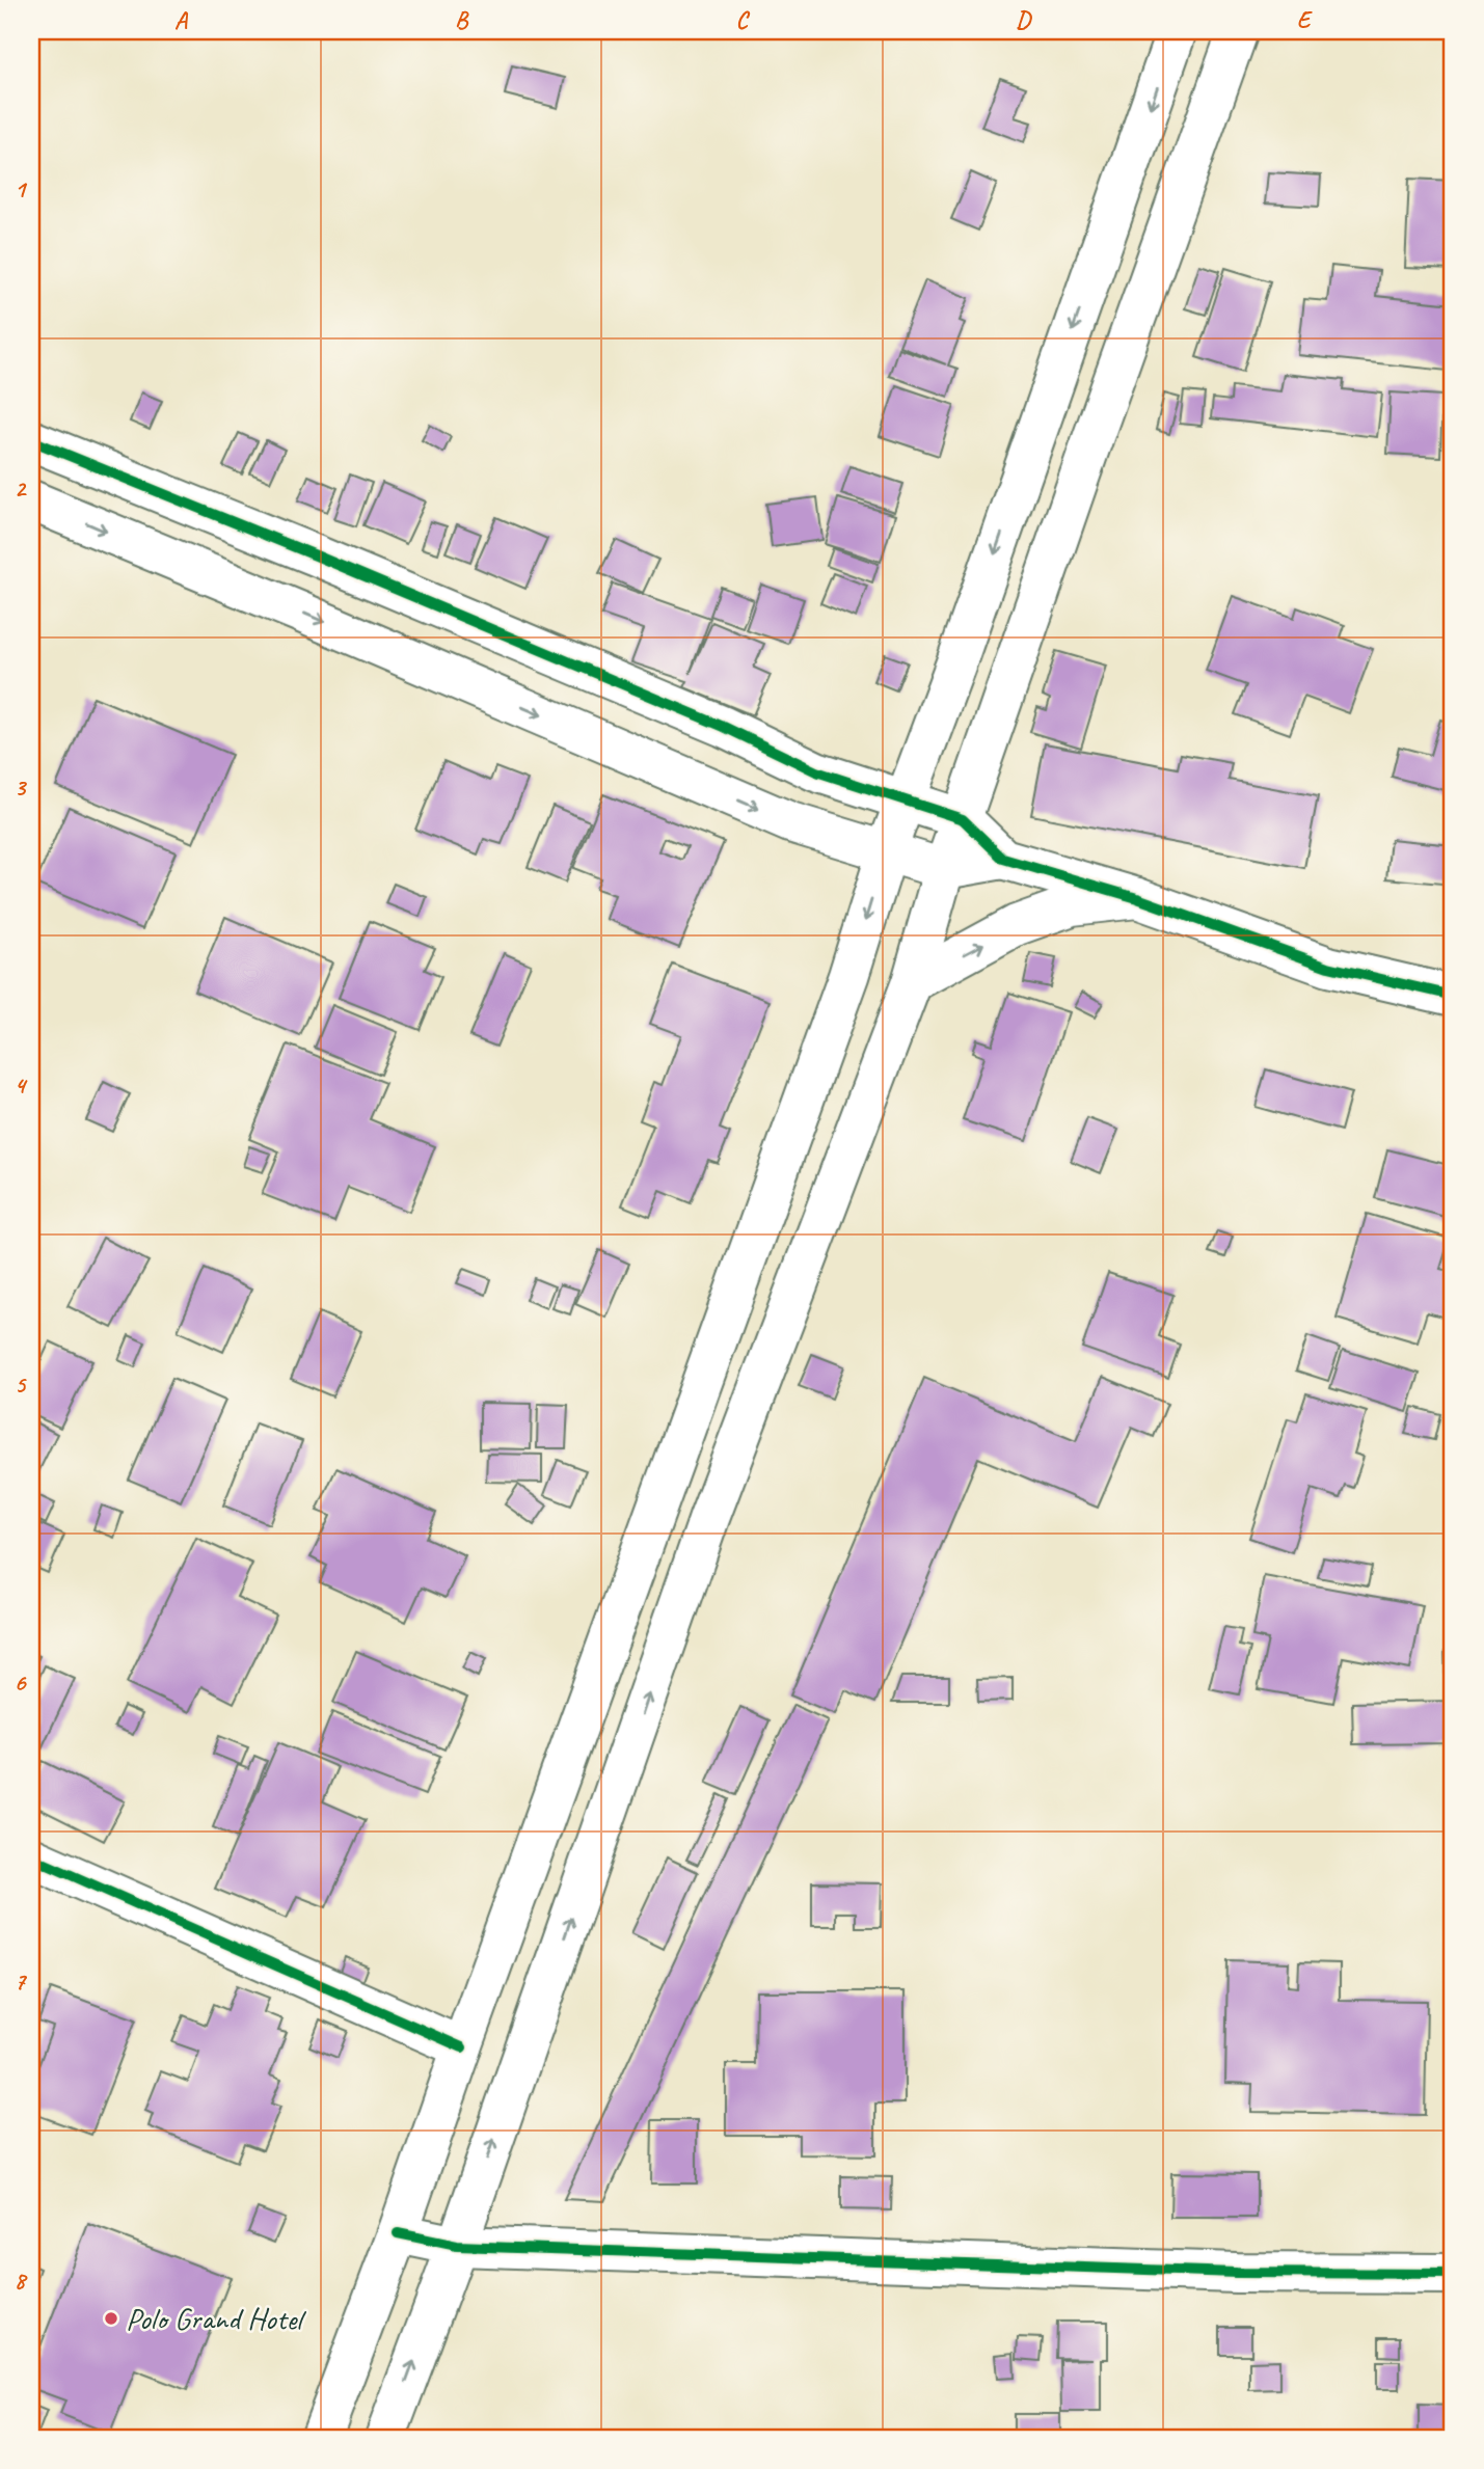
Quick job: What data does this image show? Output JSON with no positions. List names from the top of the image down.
{
  "places": ["Polo Grand Hotel"],
  "grid": {
    "columns": [
      "A",
      "B",
      "C",
      "D",
      "E"
    ],
    "rows": [
      "1",
      "2",
      "3",
      "4",
      "5",
      "6",
      "7",
      "8"
    ]
  }
}
